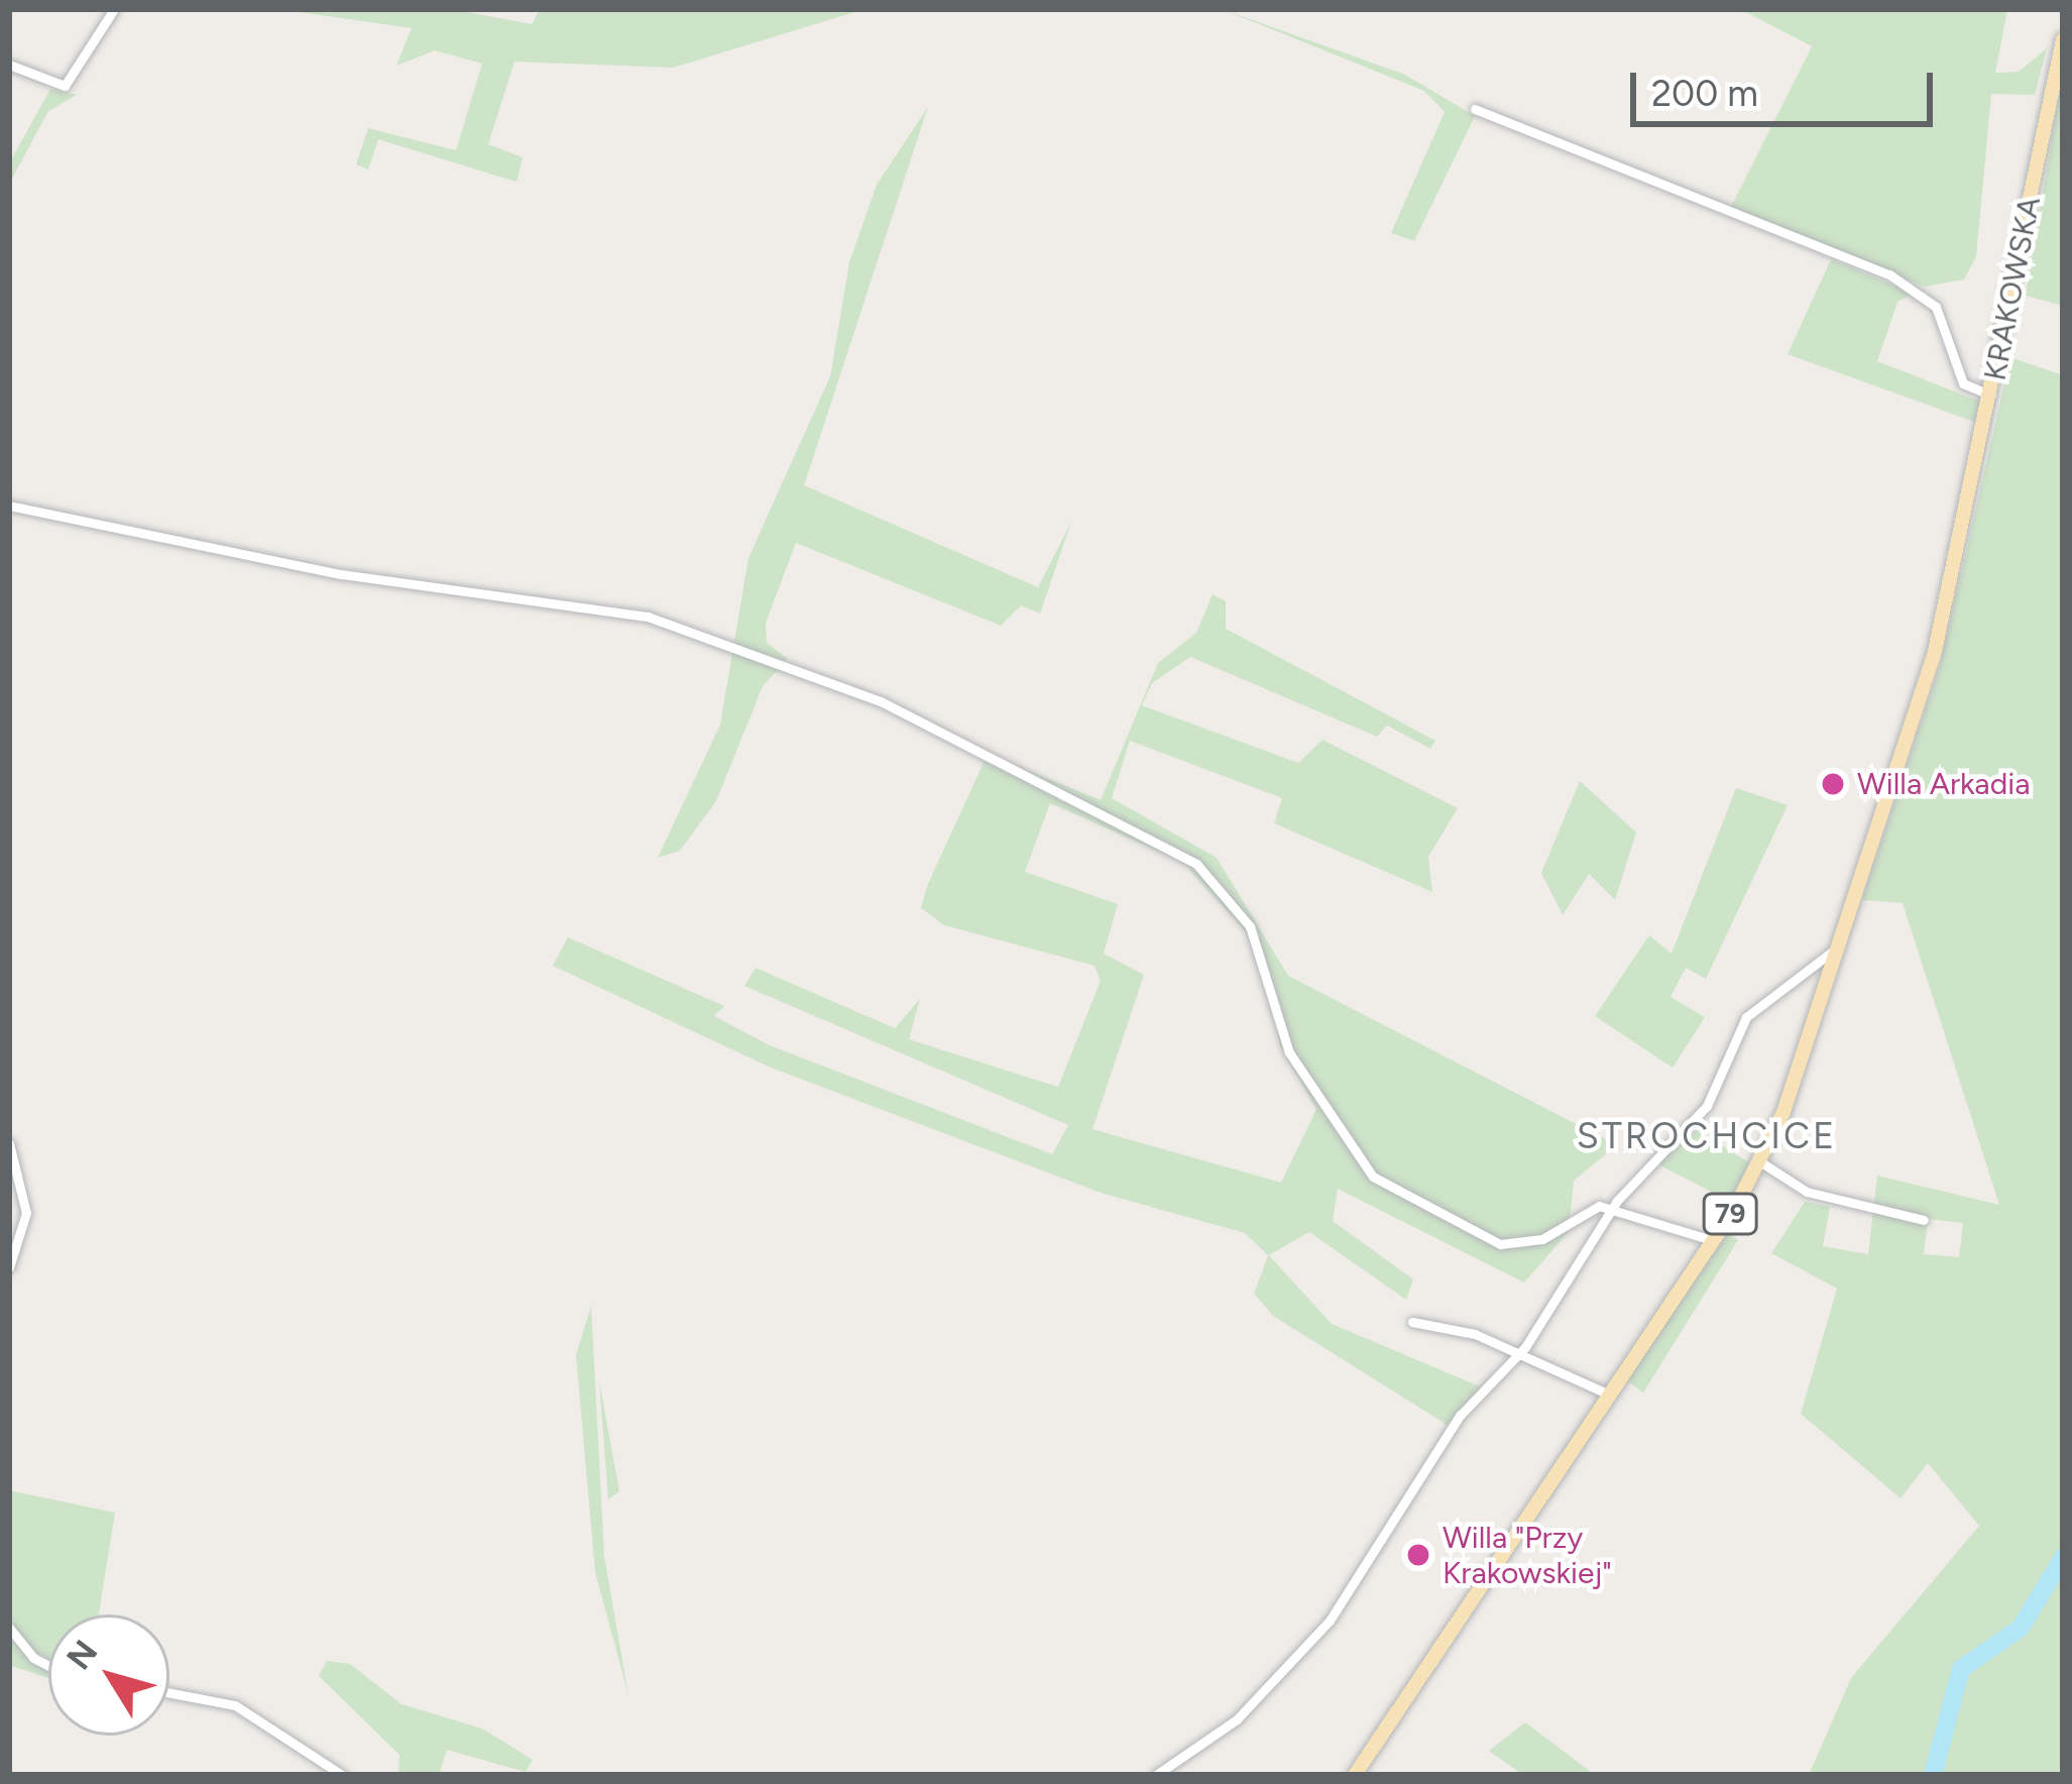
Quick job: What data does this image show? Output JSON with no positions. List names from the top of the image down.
{
  "streets": {
    "main road": ["KRAKOWSKA", "79"]
  },
  "crossings": [
    ["KRAKOWSKA", "79"]
  ],
  "districts": ["STROCHCICE"],
  "places": ["Willa Arkadia", "Willa \"Przy Krakowskiej\""],
  "scale_bar": "200 m",
  "north": "top left"
}
